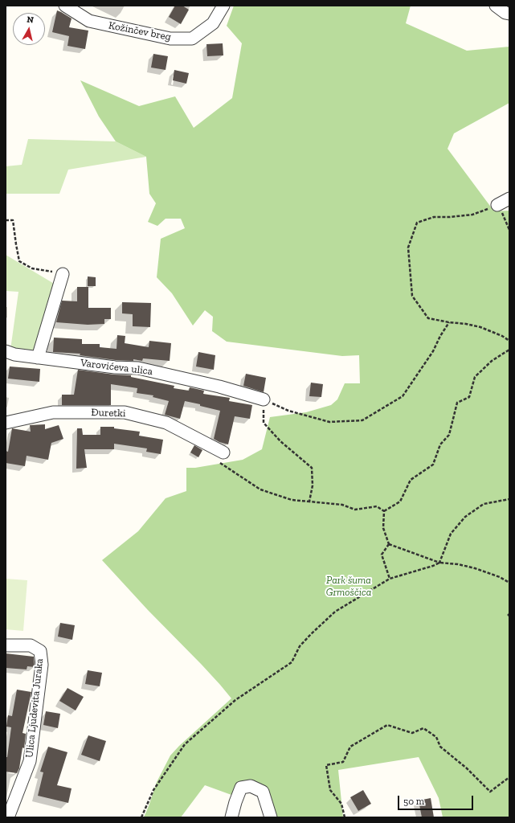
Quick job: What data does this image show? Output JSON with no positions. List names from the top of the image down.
{
  "streets": {
    "street": [
      "Kožinčev breg",
      "Varovićeva ulica",
      "Đuretki",
      "Ulica Ljudevita Juraka"
    ]
  },
  "parks": ["Park šuma Grmoščica"],
  "scale_bar": "50 m",
  "north": "top"
}
